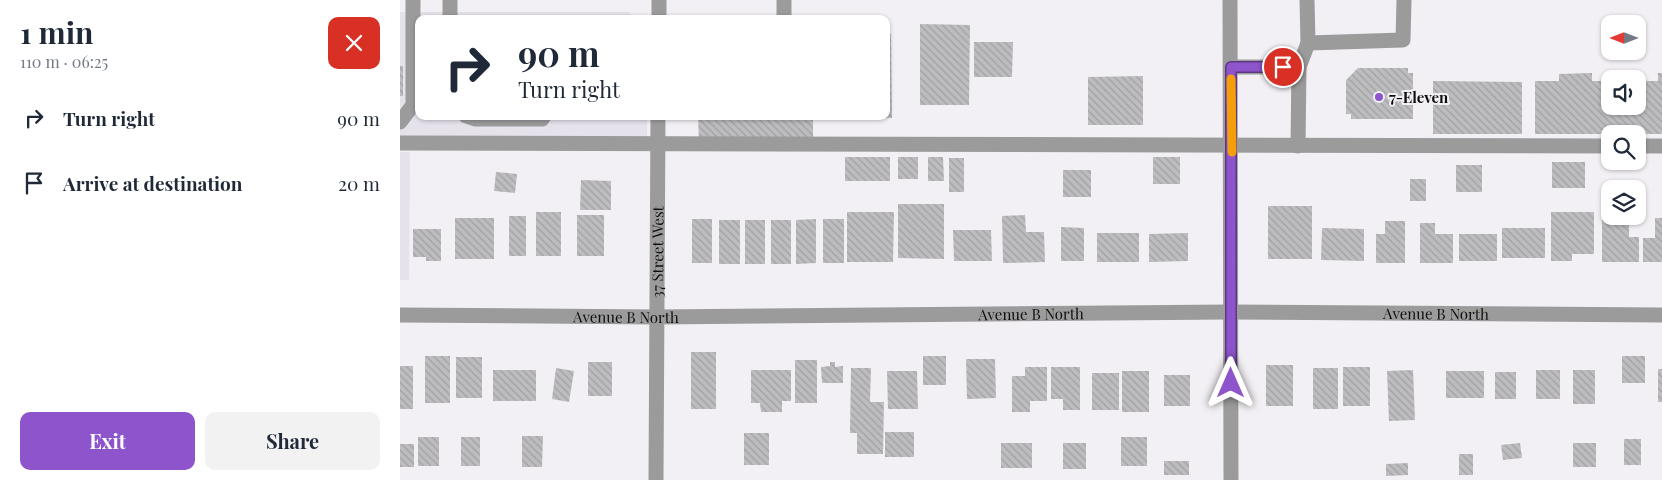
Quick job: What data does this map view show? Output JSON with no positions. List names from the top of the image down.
{
  "streets": {
    "street": ["37 Street West", "Avenue B North"]
  },
  "crossings": [
    ["37 Street West", "Avenue B North"]
  ],
  "places": ["7-Eleven"],
  "north": "left",
  "page": {
    "heading": ["1 min", "110 m · 06:25"],
    "turn": ["90 m", "Turn right"],
    "list": [
      {
        "name": "Turn right",
        "value": "90 m"
      },
      {
        "name": "Arrive at destination",
        "value": "20 m"
      }
    ],
    "buttons": ["Exit", "Share"]
  }
}
